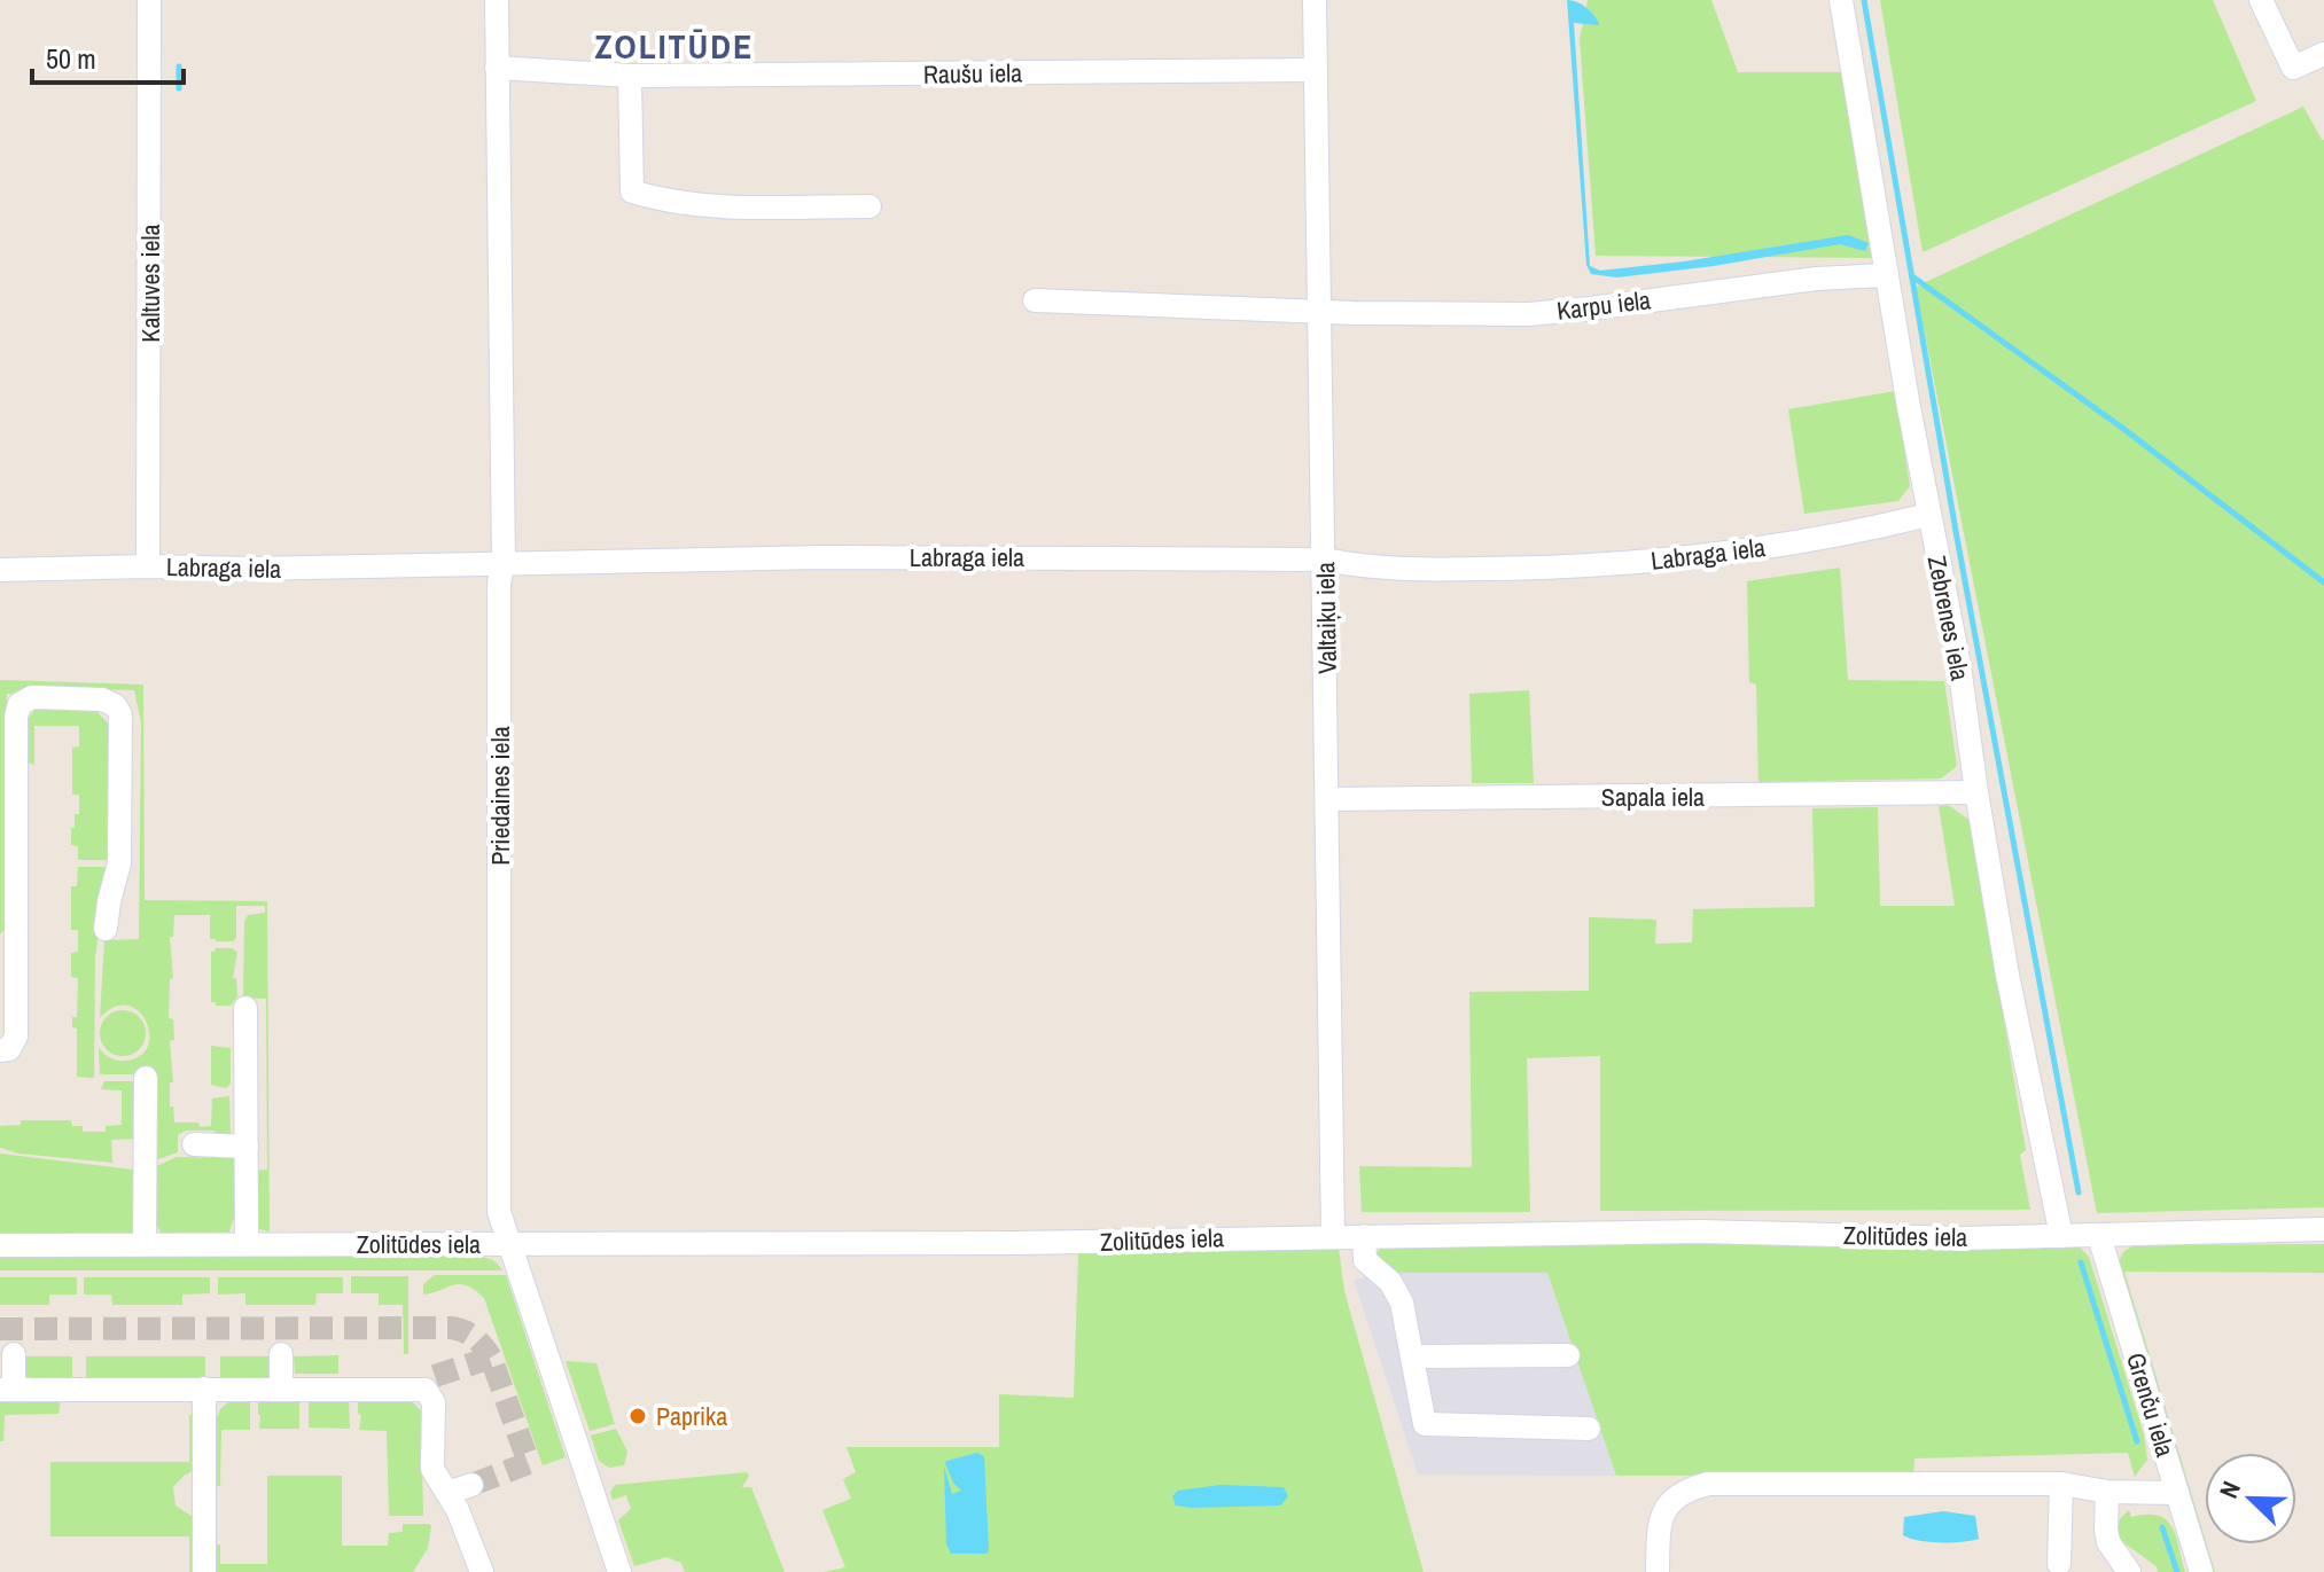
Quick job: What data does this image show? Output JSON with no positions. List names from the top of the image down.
{
  "streets": {
    "street": [
      "Raušu iela",
      "Kaltuves iela",
      "Karpu iela",
      "Labraga iela",
      "Valtaiķu iela",
      "Zebrenes iela",
      "Priedaines iela",
      "Sapala iela",
      "Zolitūdes iela",
      "Grenču iela"
    ]
  },
  "crossings": [
    ["Raušu iela", "Valtaiķu iela"],
    ["Raušu iela", "Priedaines iela"],
    ["Kaltuves iela", "Labraga iela"],
    ["Karpu iela", "Valtaiķu iela"],
    ["Karpu iela", "Zebrenes iela"],
    ["Labraga iela", "Valtaiķu iela"],
    ["Labraga iela", "Zebrenes iela"],
    ["Labraga iela", "Priedaines iela"],
    ["Valtaiķu iela", "Sapala iela"],
    ["Valtaiķu iela", "Zolitūdes iela"],
    ["Zebrenes iela", "Sapala iela"],
    ["Zebrenes iela", "Zolitūdes iela"],
    ["Priedaines iela", "Zolitūdes iela"],
    ["Zolitūdes iela", "Grenču iela"]
  ],
  "districts": ["ZOLITŪDE"],
  "places": ["Paprika"],
  "scale_bar": "50 m",
  "north": "top left"
}
